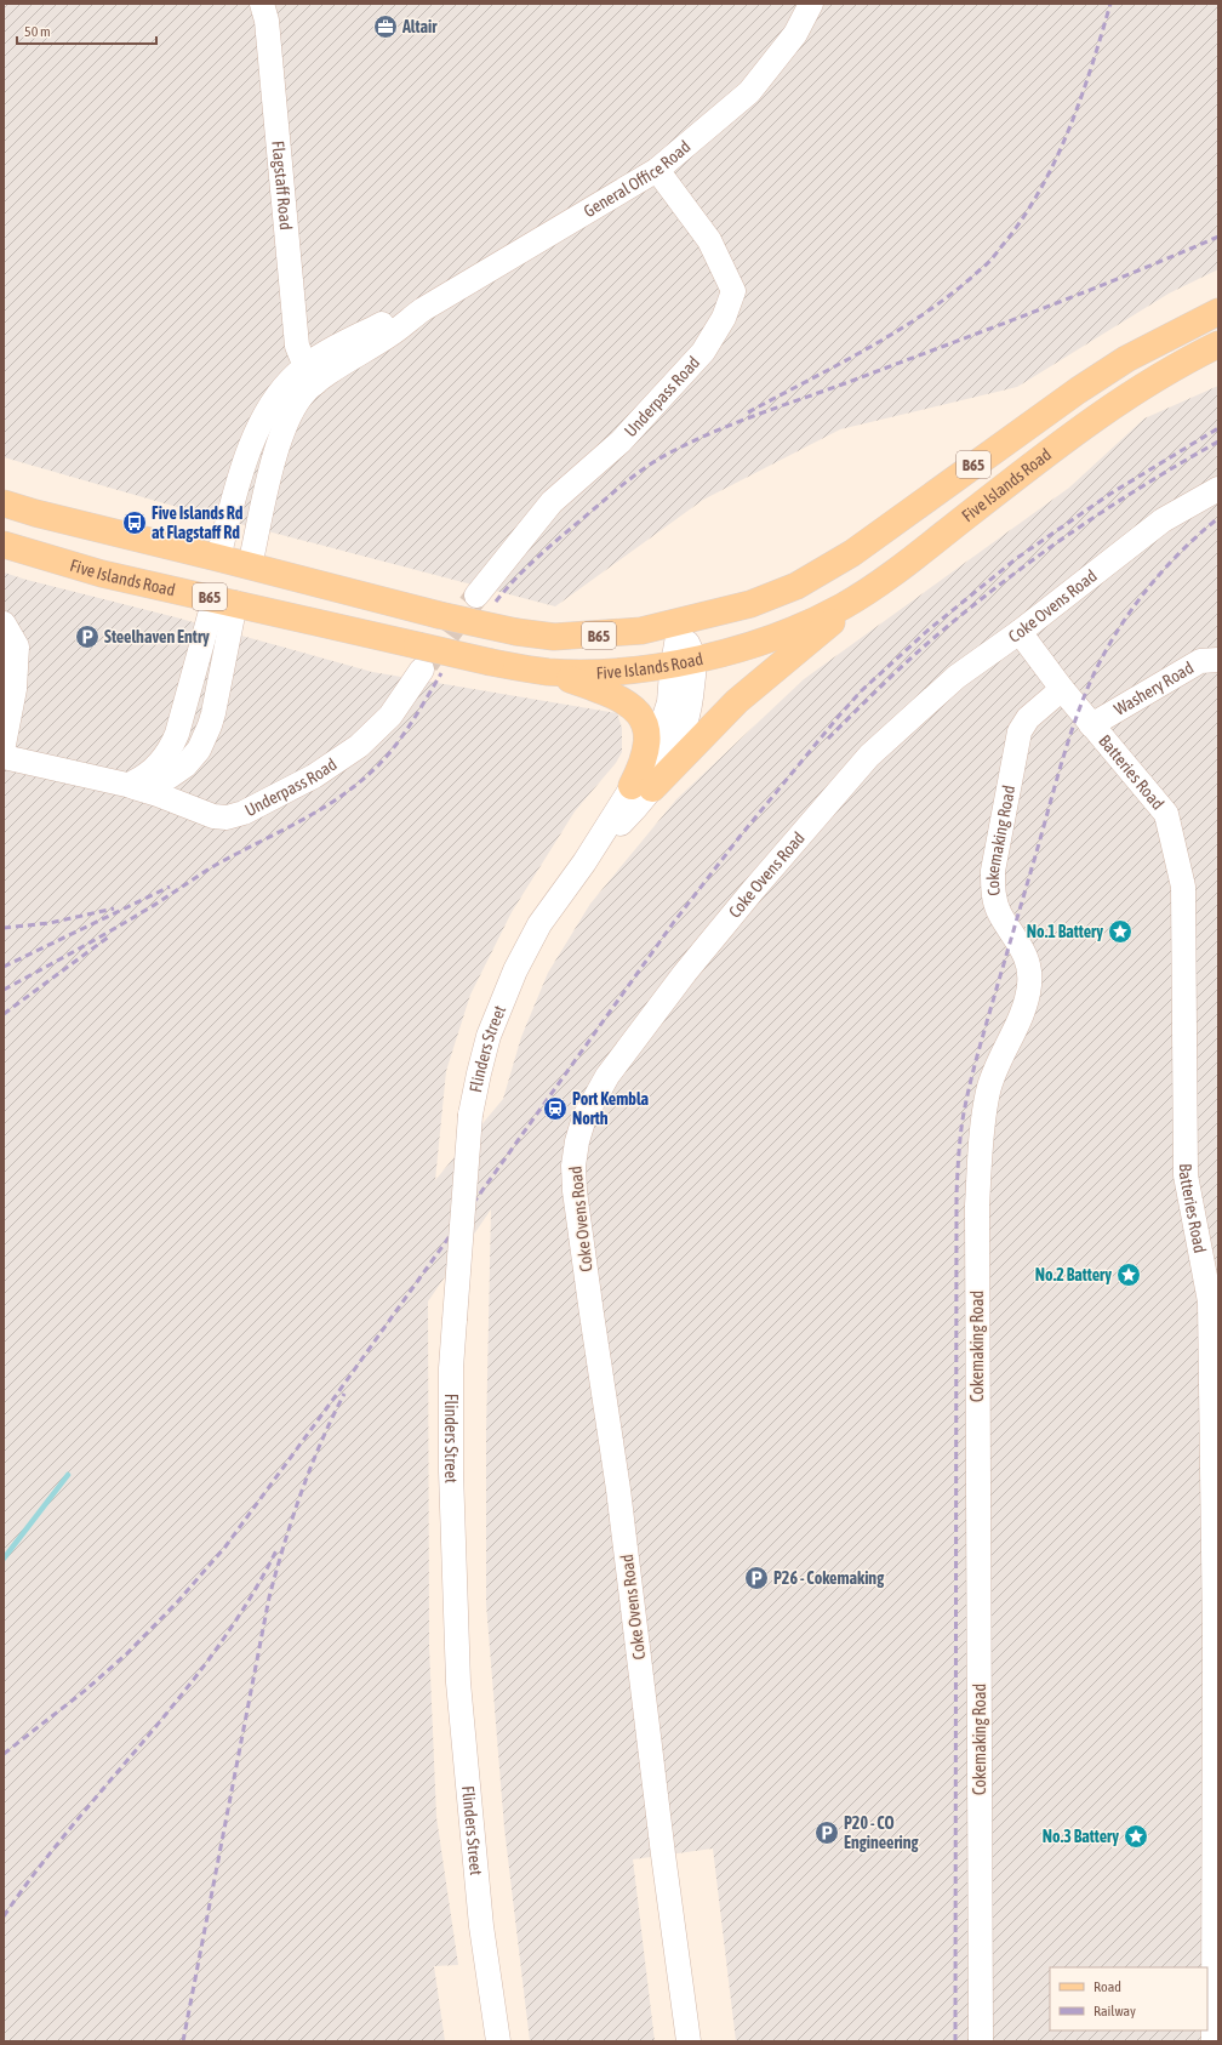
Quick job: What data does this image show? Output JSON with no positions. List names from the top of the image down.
{
  "streets": {
    "main road": ["B65", "Five Islands Road"],
    "street": [
      "General Office Road",
      "Flagstaff Road",
      "Underpass Road",
      "Coke Ovens Road",
      "Washery Road",
      "Batteries Road",
      "Cokemaking Road",
      "Flinders Street"
    ]
  },
  "crossings": [
    ["General Office Road", "Flagstaff Road"],
    ["General Office Road", "Underpass Road"],
    ["Underpass Road", "Five Islands Road"],
    ["Five Islands Road", "Flinders Street"],
    ["Coke Ovens Road", "Batteries Road"],
    ["Washery Road", "Batteries Road"],
    ["Batteries Road", "Cokemaking Road"]
  ],
  "places": {
    "office": ["Altair"],
    "bus stop": ["Five Islands Rd at Flagstaff Rd"],
    "parking": ["Steelhaven Entry", "P26 - Cokemaking", "P20 - CO Engineering"],
    "place": ["No.1 Battery", "No.2 Battery", "No.3 Battery"],
    "station": ["Port Kembla North"]
  },
  "legend": ["Road", "Railway"],
  "scale_bar": "50 m"
}
